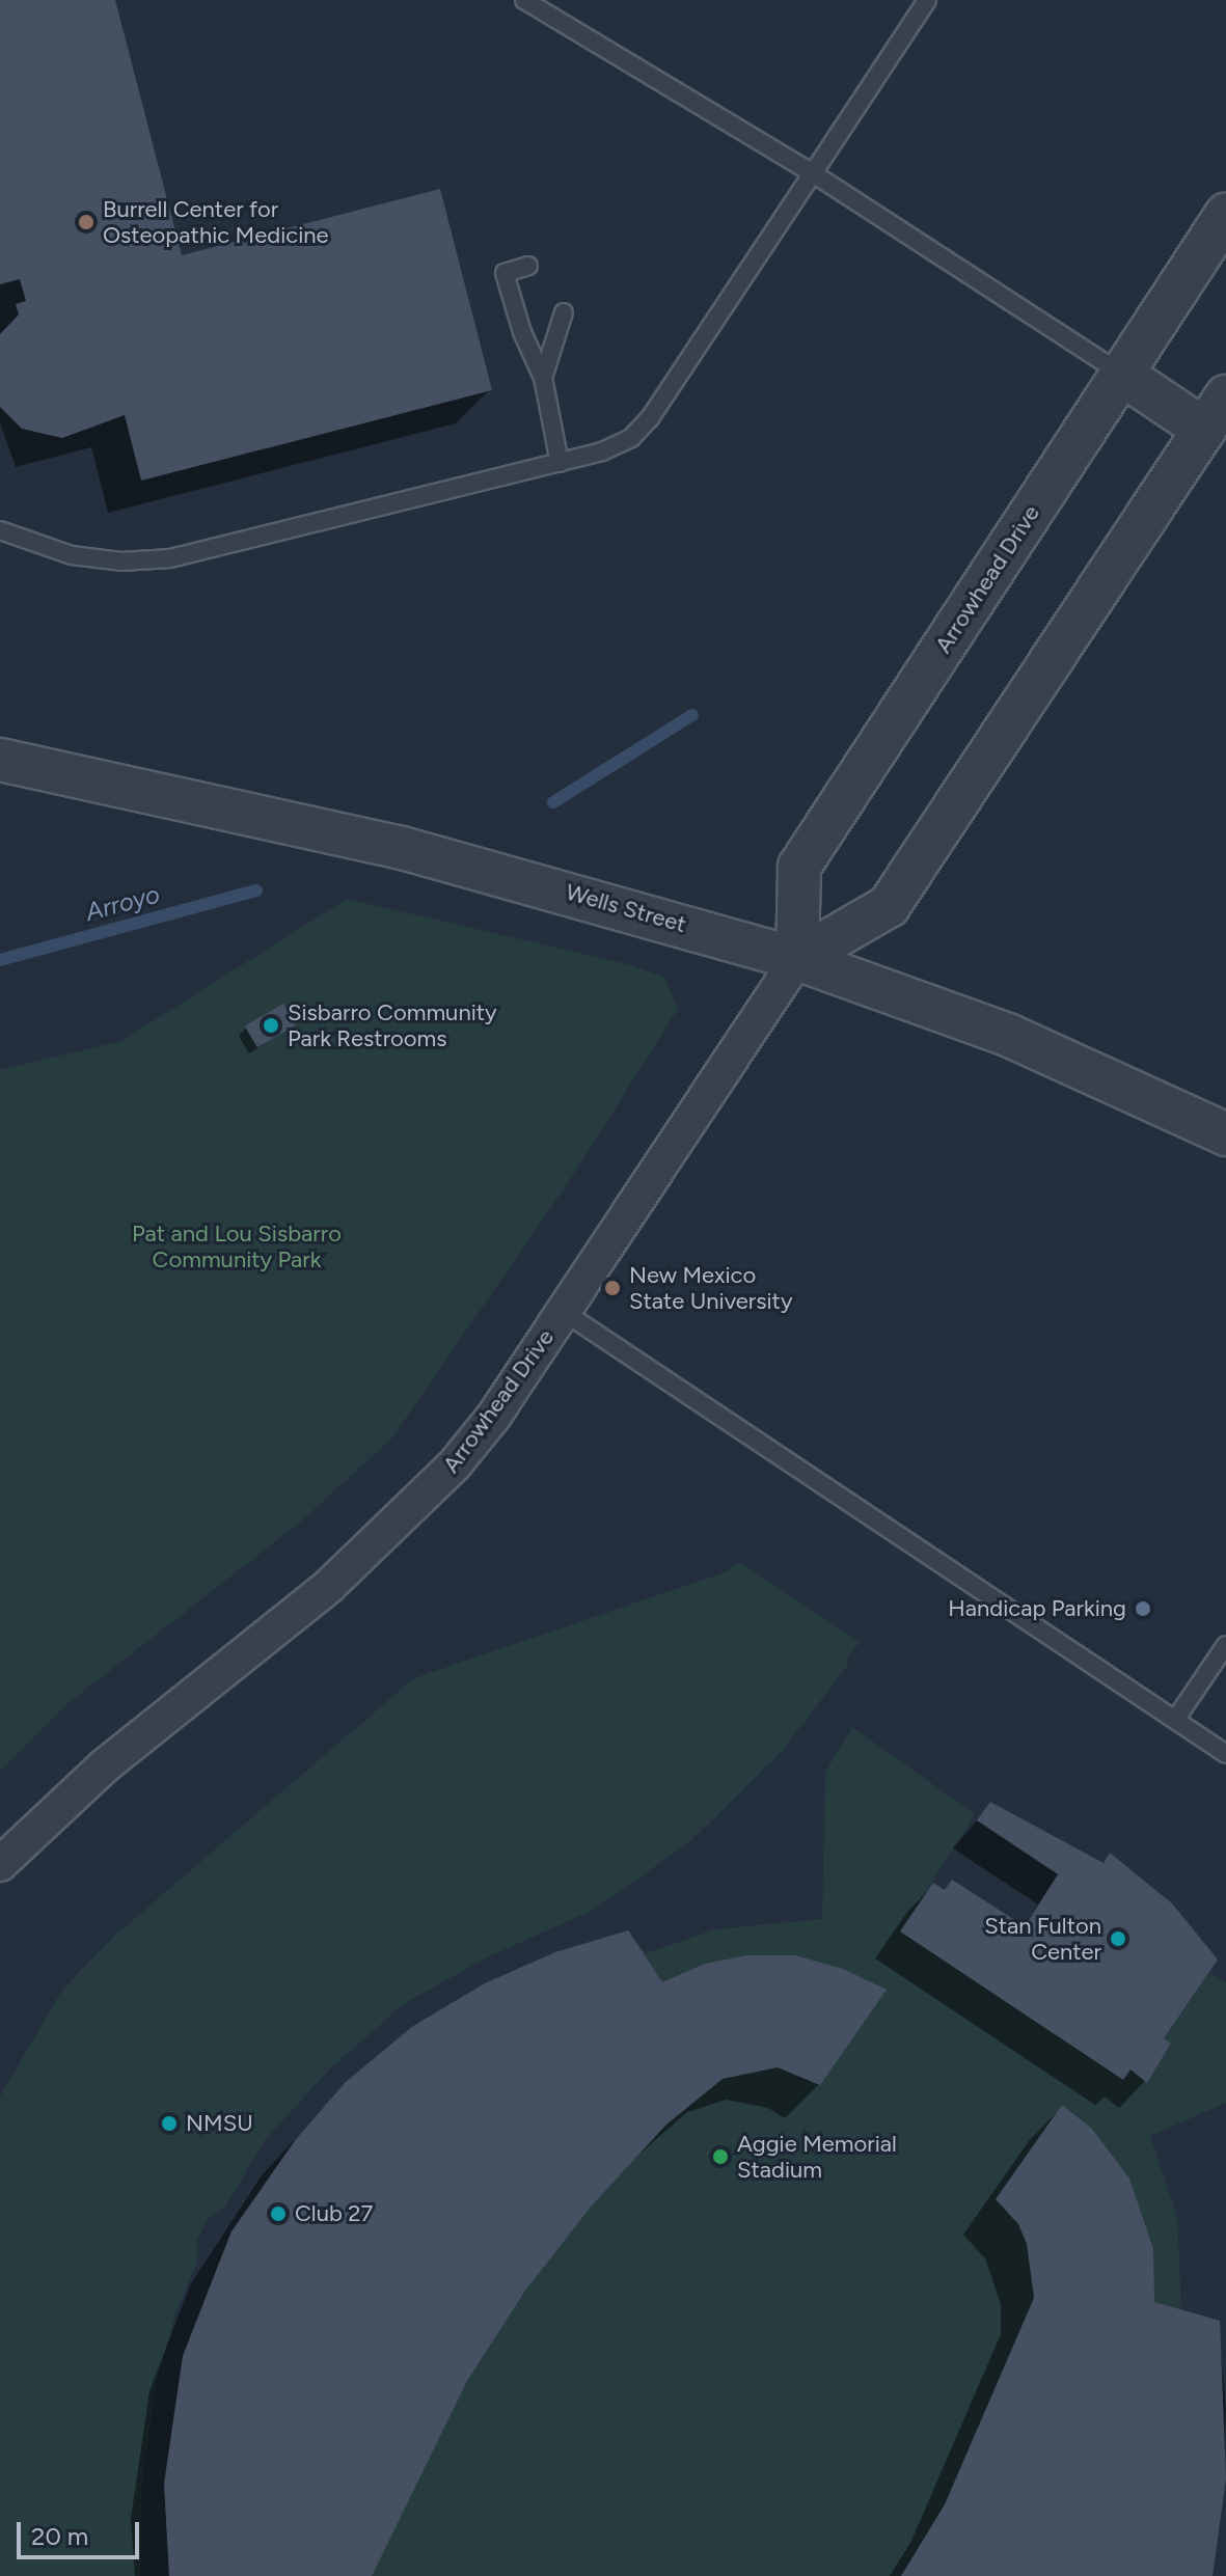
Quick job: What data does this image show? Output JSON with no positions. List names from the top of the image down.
{
  "streets": {
    "street": ["Arrowhead Drive", "Wells Street"]
  },
  "crossings": [
    ["Arrowhead Drive", "Wells Street"]
  ],
  "water": ["Arroyo"],
  "parks": ["Pat and Lou Sisbarro Community Park"],
  "places": [
    "Burrell Center for Osteopathic Medicine",
    "Sisbarro Community Park Restrooms",
    "New Mexico State University",
    "Handicap Parking",
    "Stan Fulton Center",
    "NMSU",
    "Aggie Memorial Stadium",
    "Club 27"
  ],
  "scale_bar": "20 m"
}
